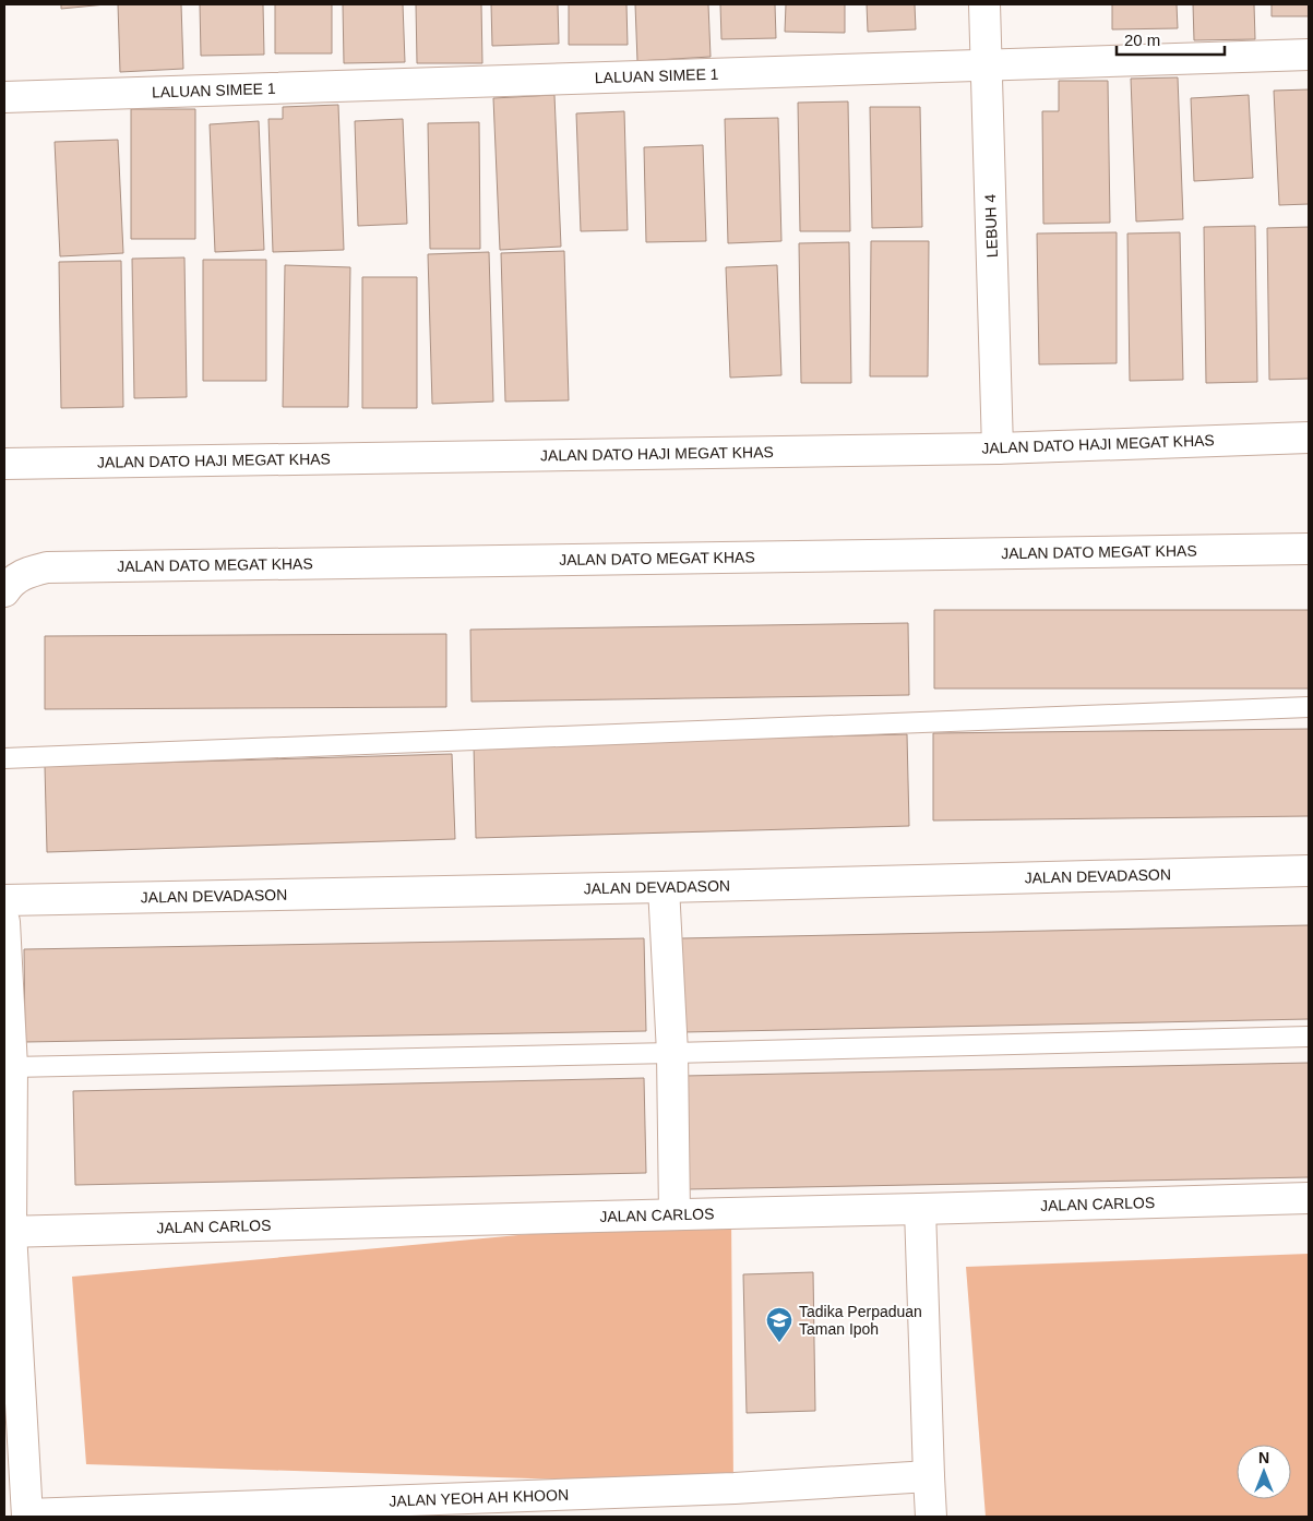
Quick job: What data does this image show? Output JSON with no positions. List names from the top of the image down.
{
  "streets": {
    "street": [
      "LALUAN SIMEE 1",
      "LEBUH 4",
      "JALAN DATO HAJI MEGAT KHAS",
      "JALAN DATO MEGAT KHAS",
      "JALAN DEVADASON",
      "JALAN CARLOS",
      "JALAN YEOH AH KHOON"
    ]
  },
  "crossings": [
    ["LALUAN SIMEE 1", "LEBUH 4"],
    ["LEBUH 4", "JALAN DATO HAJI MEGAT KHAS"]
  ],
  "places": {
    "school or university": ["Tadika Perpaduan Taman Ipoh"]
  },
  "scale_bar": "20 m",
  "north": "top"
}
